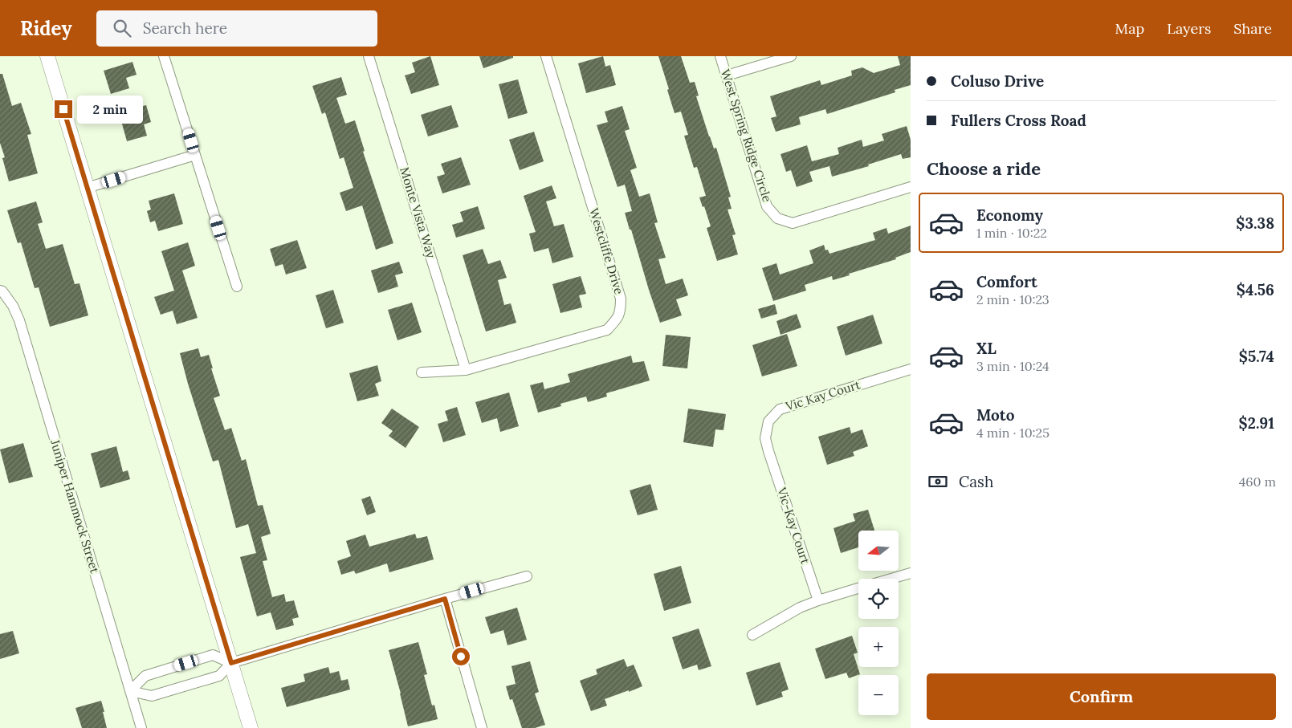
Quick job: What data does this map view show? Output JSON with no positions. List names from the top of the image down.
{
  "streets": {
    "street": [
      "West Spring Ridge Circle",
      "Monte Vista Way",
      "Westcliffe Drive",
      "Vic Kay Court",
      "Juniper Hammock Street",
      "Vic-Kay Court"
    ]
  },
  "crossings": [
    ["Monte Vista Way", "Westcliffe Drive"],
    ["Vic Kay Court", "Vic-Kay Court"]
  ],
  "north": "left",
  "page": {
    "header": "Ridey",
    "search": "Search here",
    "nav": ["Map", "Layers", "Share"],
    "banner": ["Coluso Drive", "Fullers Cross Road"],
    "bubble": "2 min",
    "heading": "Choose a ride",
    "list": [
      {
        "name": "Economy",
        "note": "1 min · 10:22",
        "value": "$3.38"
      },
      {
        "name": "Comfort",
        "note": "2 min · 10:23",
        "value": "$4.56"
      },
      {
        "name": "XL",
        "note": "3 min · 10:24",
        "value": "$5.74"
      },
      {
        "name": "Moto",
        "note": "4 min · 10:25",
        "value": "$2.91"
      }
    ],
    "pay": ["Cash", "460 m"],
    "map_buttons": ["+", "−"],
    "buttons": "Confirm"
  }
}
